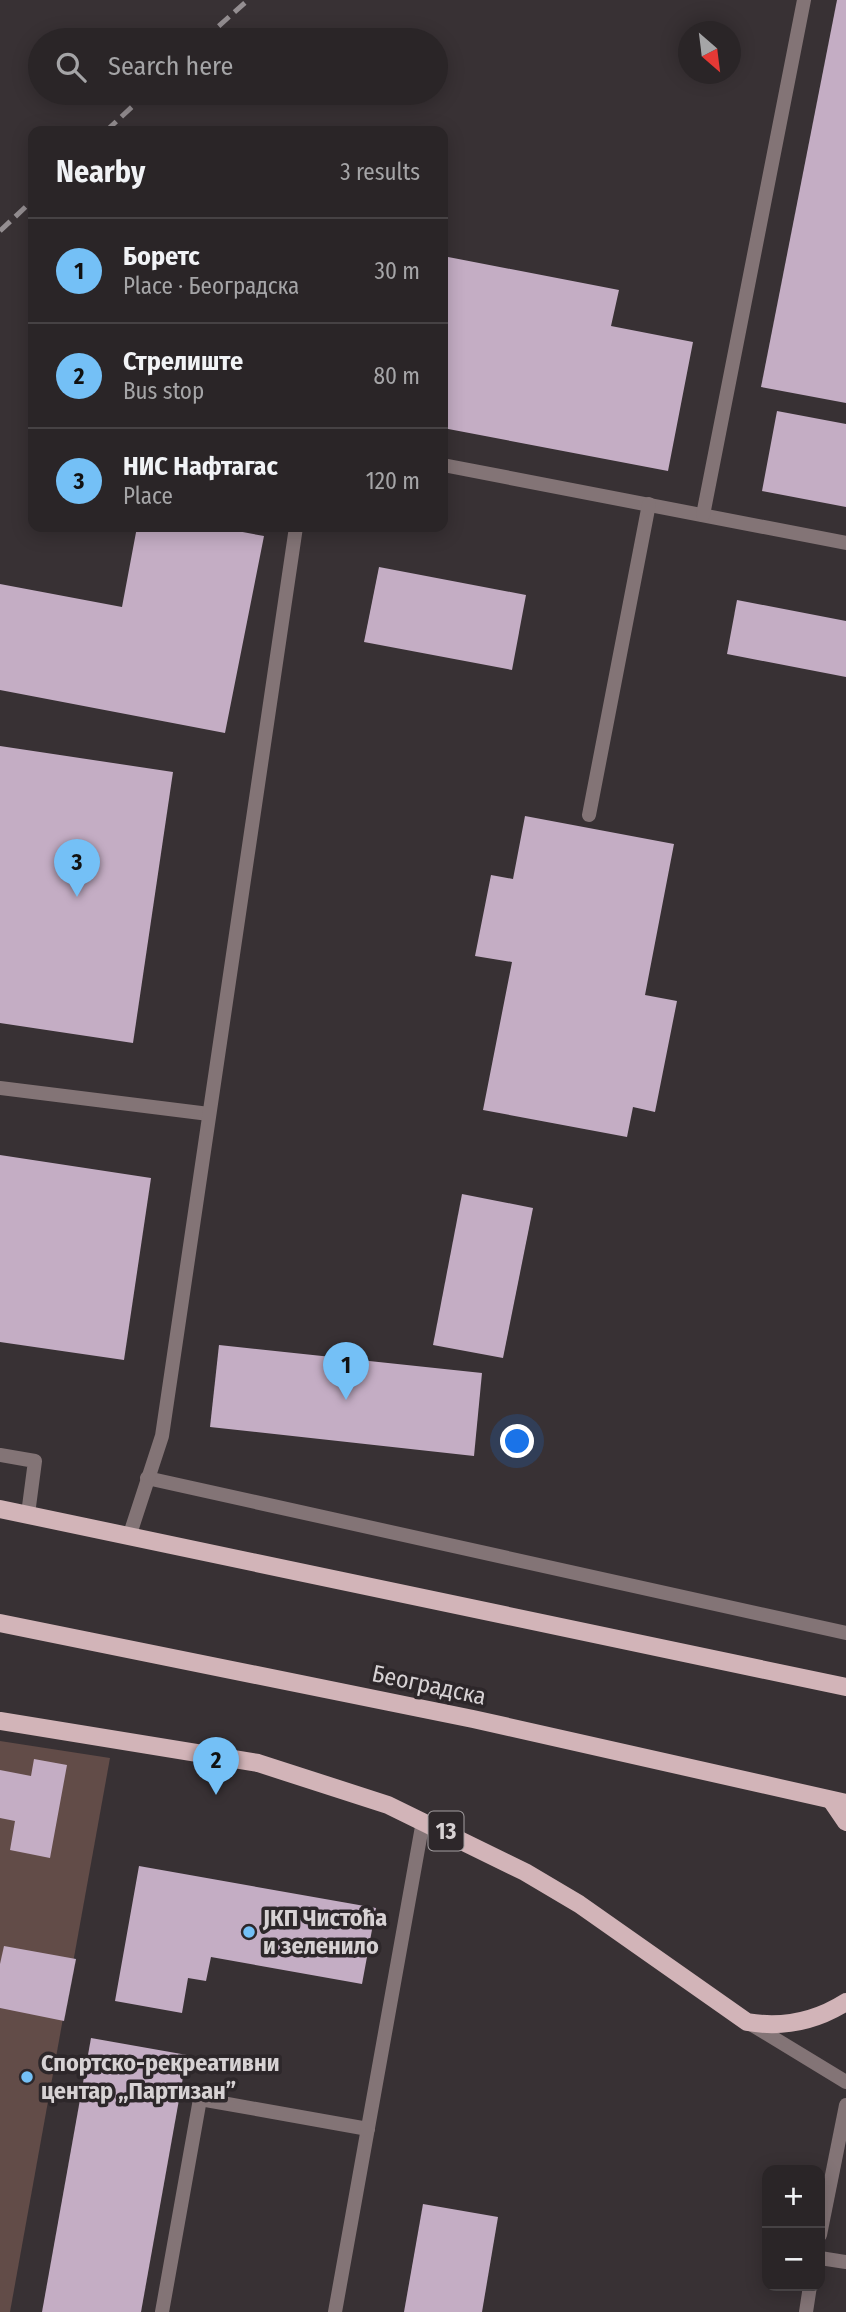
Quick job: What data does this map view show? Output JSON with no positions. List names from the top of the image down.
{
  "streets": {
    "main road": ["Београдска", "13"]
  },
  "places": ["ЈКП Чистоћа и зеленило", "Спортско-рекреативни центар „Партизан”"],
  "north": "bottom right",
  "page": {
    "search": "Search here",
    "heading": ["Nearby", "3 results"],
    "list": [
      {
        "mark": "1",
        "name": "Боретс",
        "note": "Place · Београдска",
        "value": "30 m"
      },
      {
        "mark": "2",
        "name": "Стрелиште",
        "note": "Bus stop",
        "value": "80 m"
      },
      {
        "mark": "3",
        "name": "НИС Нафтагас",
        "note": "Place",
        "value": "120 m"
      }
    ],
    "pins": ["3", "1", "2"],
    "map_buttons": ["+", "−"]
  }
}
